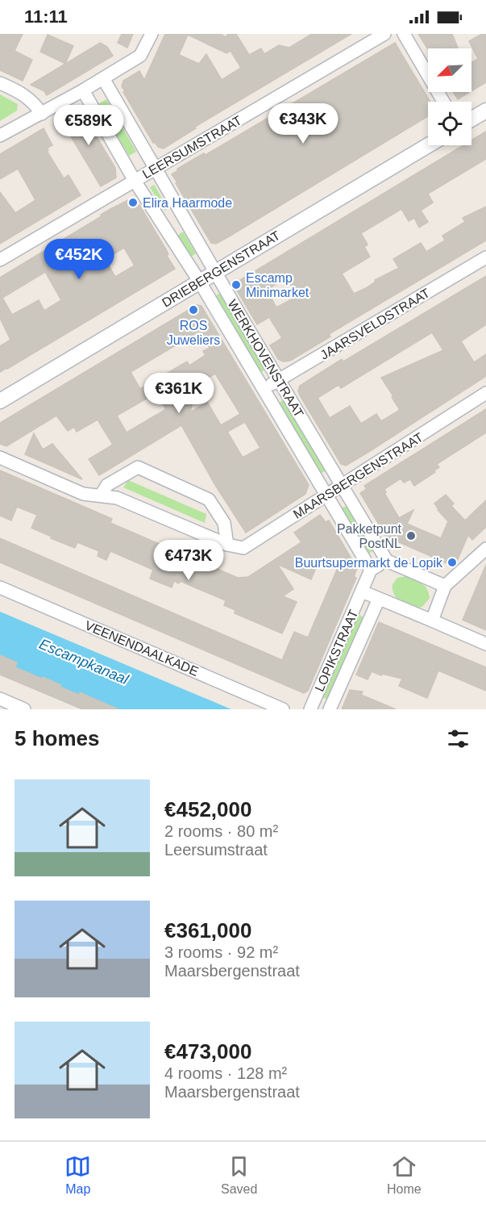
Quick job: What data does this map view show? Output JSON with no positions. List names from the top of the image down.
{
  "streets": {
    "street": [
      "LEERSUMSTRAAT",
      "DRIEBERGENSTRAAT",
      "JAARSVELDSTRAAT",
      "WERKHOVENSTRAAT",
      "MAARSBERGENSTRAAT",
      "VEENENDAALKADE",
      "LOPIKSTRAAT"
    ]
  },
  "crossings": [
    ["LEERSUMSTRAAT", "WERKHOVENSTRAAT"],
    ["DRIEBERGENSTRAAT", "WERKHOVENSTRAAT"],
    ["JAARSVELDSTRAAT", "WERKHOVENSTRAAT"],
    ["WERKHOVENSTRAAT", "MAARSBERGENSTRAAT"],
    ["WERKHOVENSTRAAT", "LOPIKSTRAAT"]
  ],
  "water": ["Escampkanaal"],
  "places": [
    "Elira Haarmode",
    "Escamp Minimarket",
    "ROS Juweliers",
    "Pakketpunt PostNL",
    "Buurtsupermarkt de Lopik"
  ],
  "north": "bottom left",
  "page": {
    "status": "11:11",
    "price": [
      "€343K",
      "€589K",
      "€452K",
      "€361K",
      "€473K"
    ],
    "heading": "5 homes",
    "list": [
      {
        "name": "€452,000",
        "note": "2 rooms · 80 m² · Leersumstraat"
      },
      {
        "name": "€361,000",
        "note": "3 rooms · 92 m² · Maarsbergenstraat"
      },
      {
        "name": "€473,000",
        "note": "4 rooms · 128 m² · Maarsbergenstraat"
      }
    ],
    "tabs": ["Map", "Saved", "Home"]
  }
}
